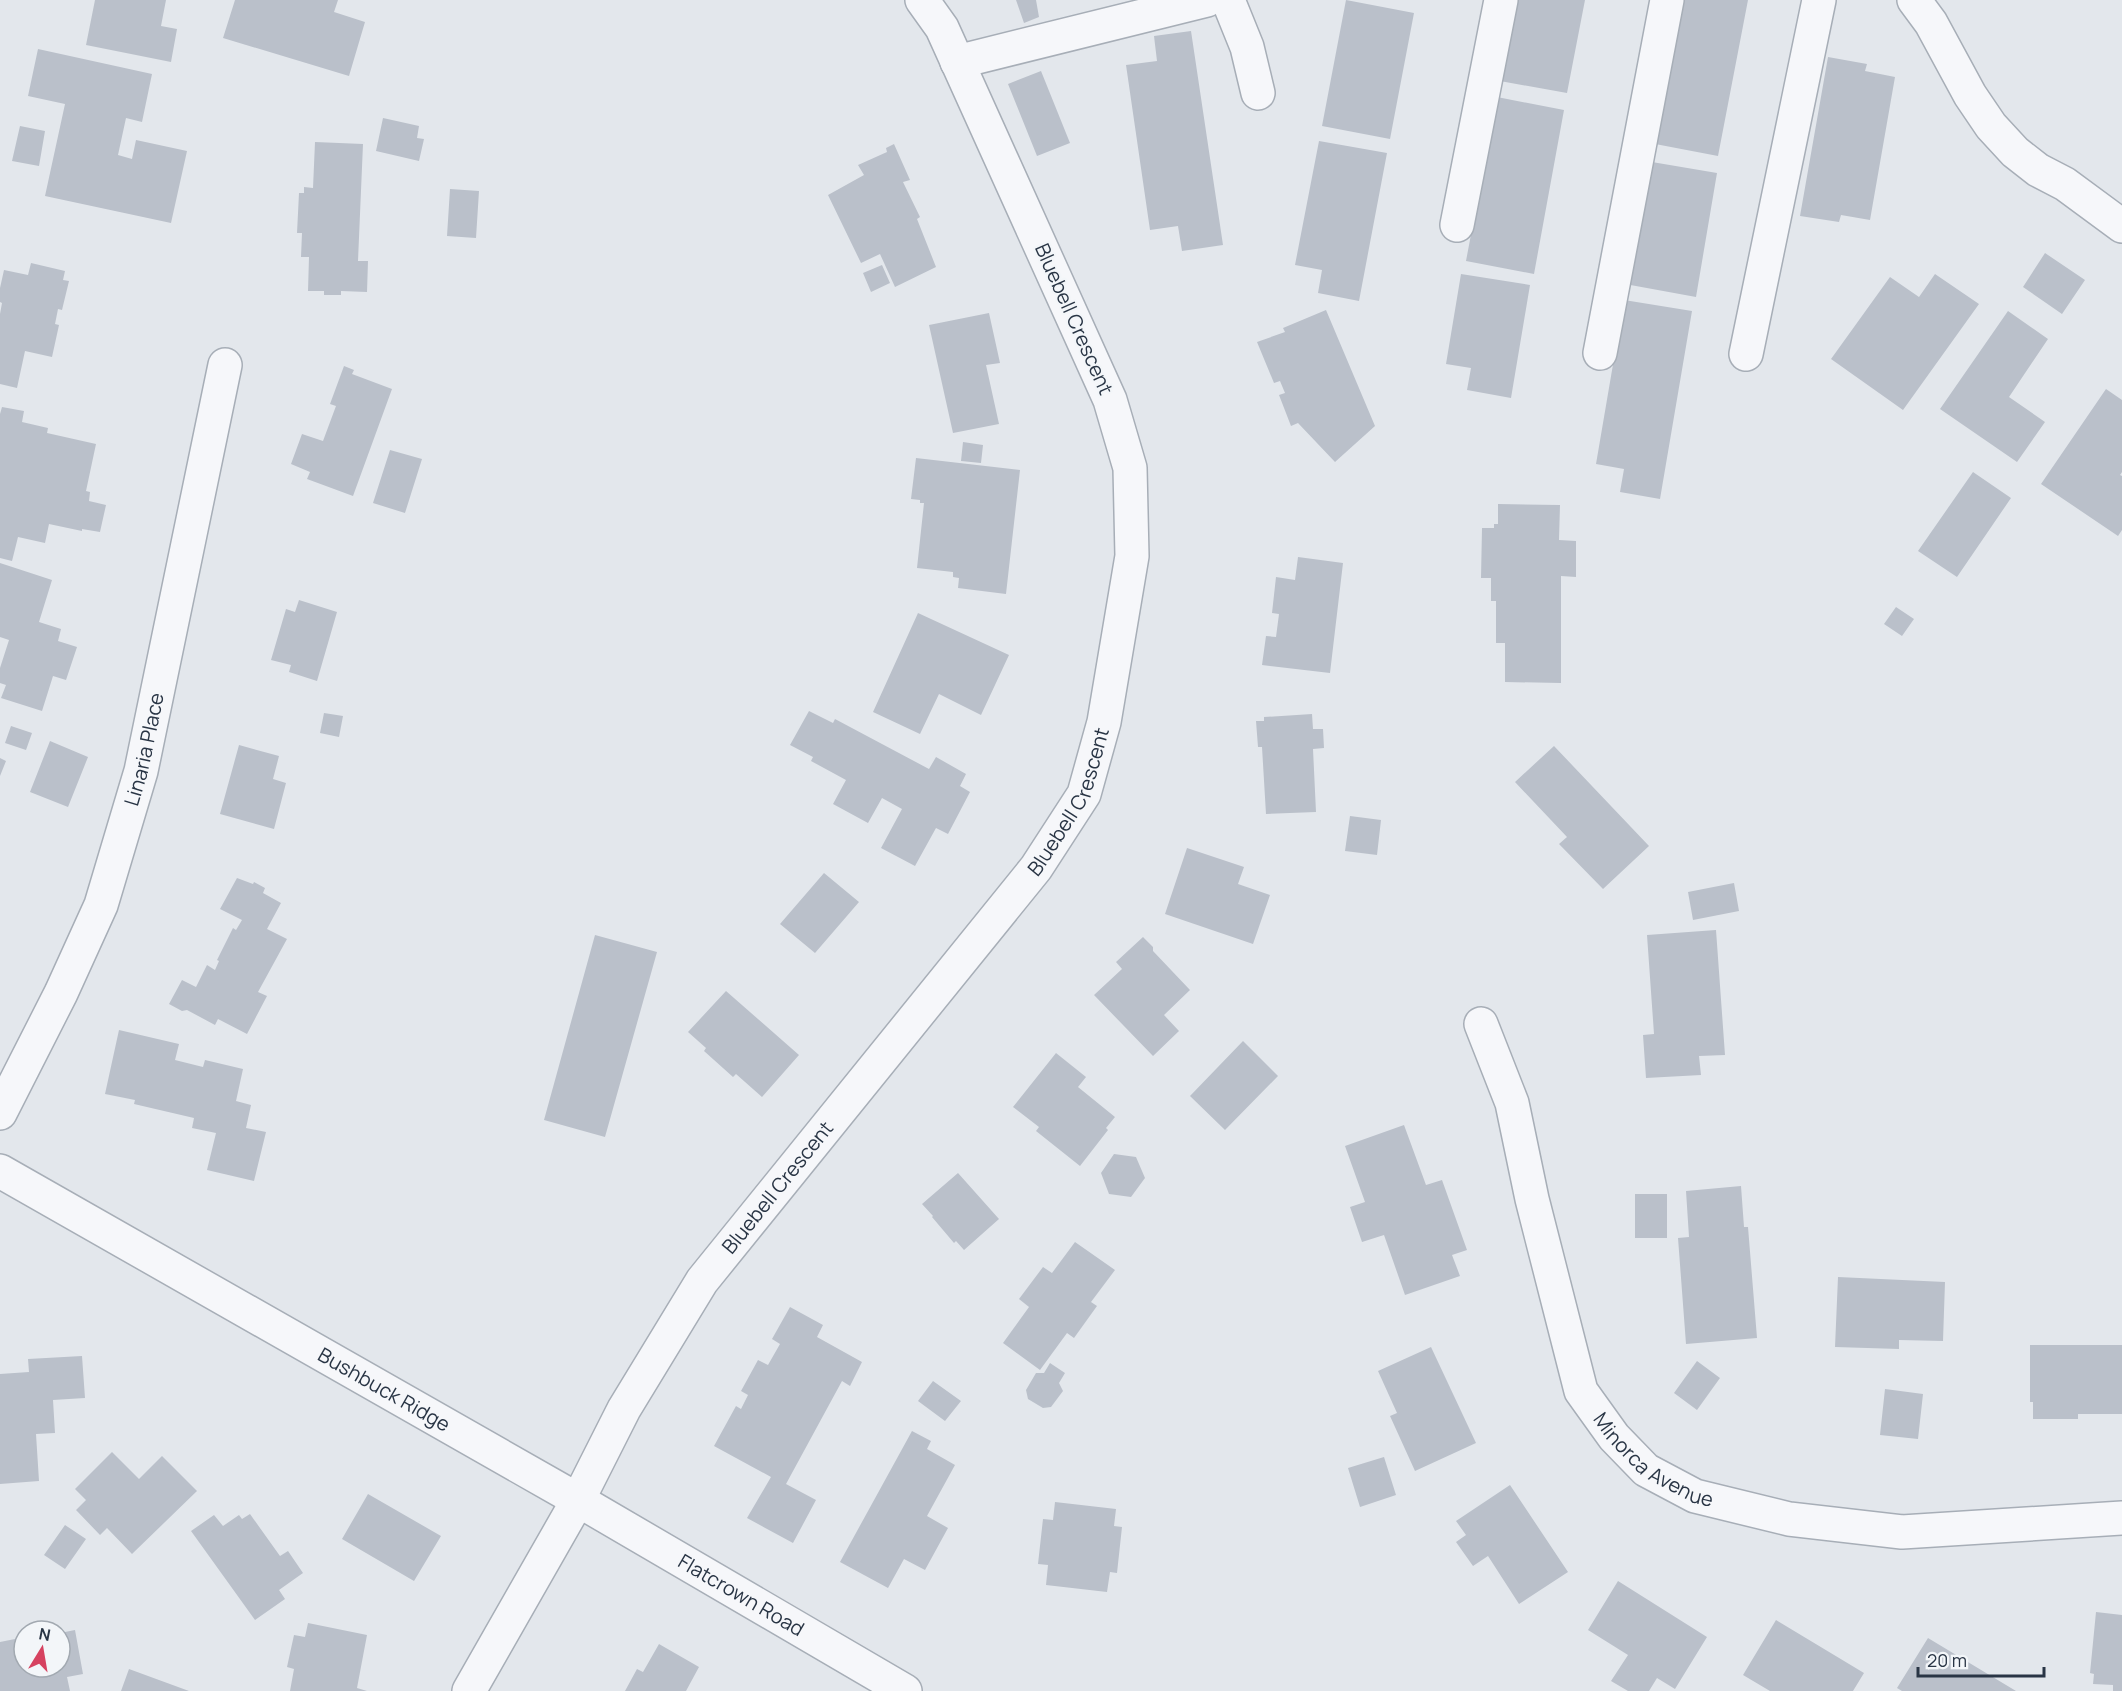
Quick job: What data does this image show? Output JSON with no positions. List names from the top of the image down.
{
  "streets": {
    "street": [
      "Bluebell Crescent",
      "Linaria Place",
      "Bushbuck Ridge",
      "Minorca Avenue",
      "Flatcrown Road"
    ]
  },
  "crossings": [
    ["Bluebell Crescent", "Bushbuck Ridge"],
    ["Bluebell Crescent", "Flatcrown Road"],
    ["Bushbuck Ridge", "Flatcrown Road"]
  ],
  "scale_bar": "20 m",
  "north": "top"
}
